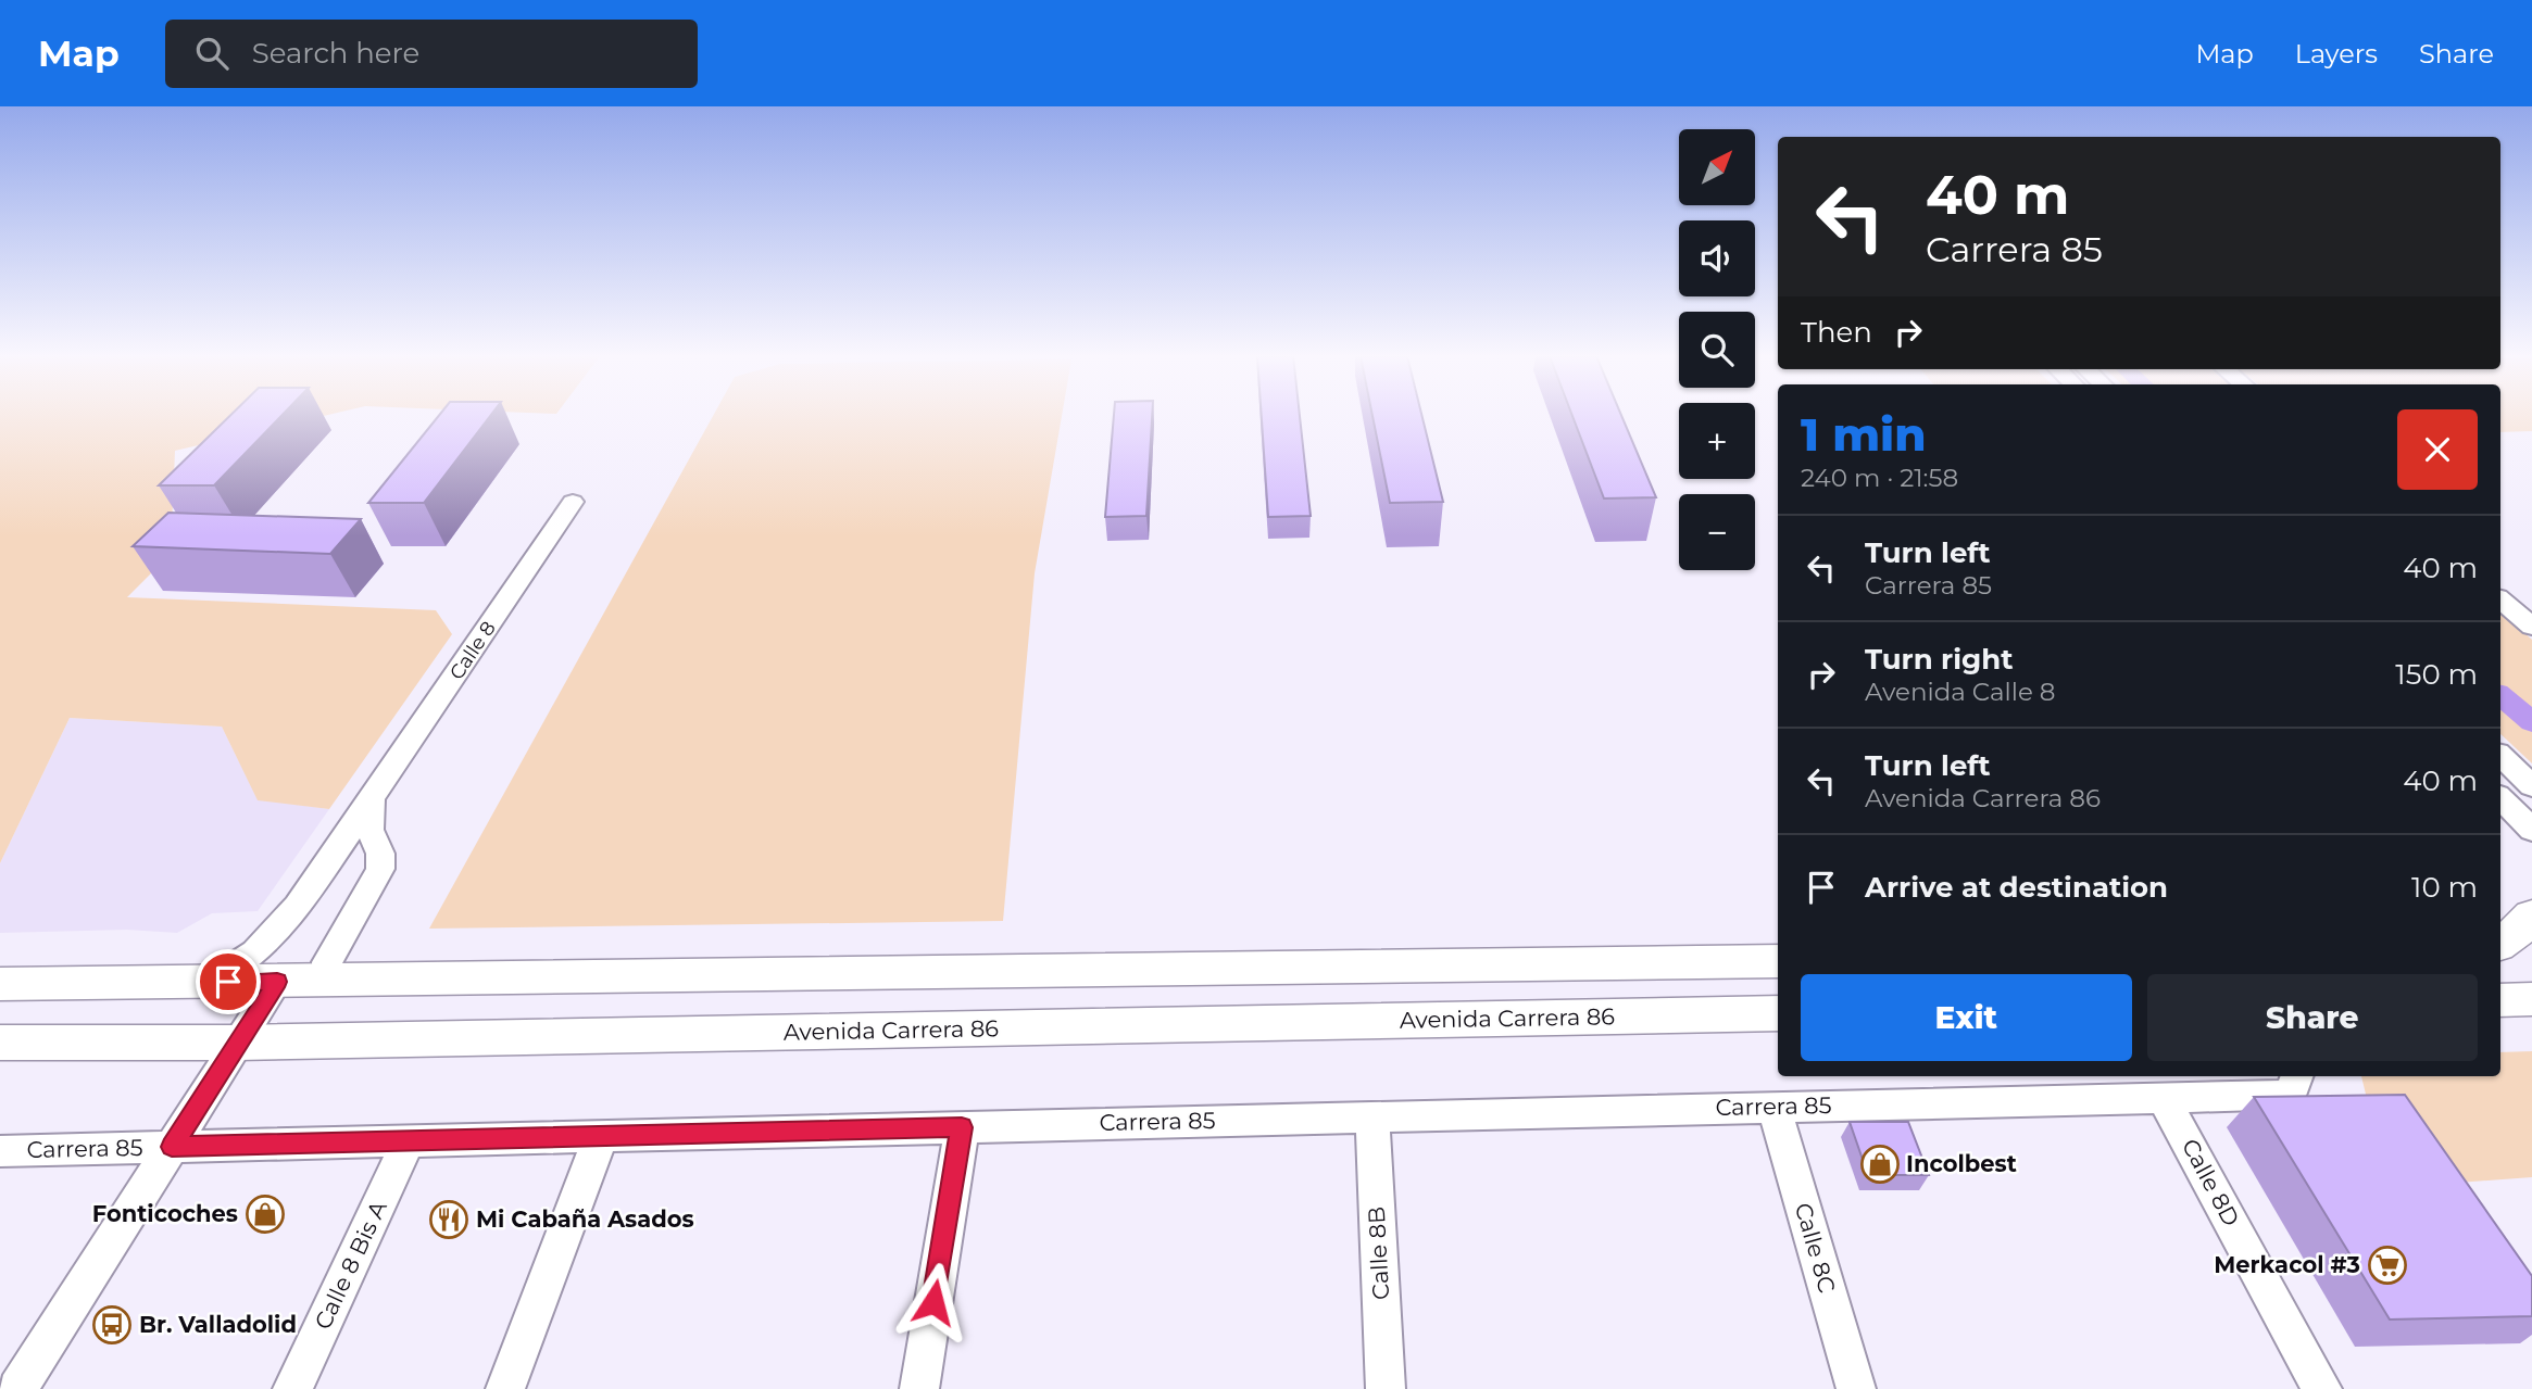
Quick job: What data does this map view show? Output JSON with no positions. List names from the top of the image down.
{
  "streets": {
    "main road": ["Avenida Carrera 86"],
    "street": [
      "Calle 8",
      "Carrera 85",
      "Calle 8D",
      "Calle 8C",
      "Calle 8B",
      "Calle 8 Bis A"
    ]
  },
  "crossings": [
    ["Carrera 85", "Calle 8D"],
    ["Carrera 85", "Calle 8C"],
    ["Carrera 85", "Calle 8B"],
    ["Carrera 85", "Calle 8 Bis A"]
  ],
  "places": {
    "shop": ["Incolbest", "Fonticoches"],
    "restaurant": ["Mi Cabaña Asados"],
    "supermarket": ["Merkacol #3"],
    "bus stop": ["Br. Valladolid"]
  },
  "north": "top right",
  "page": {
    "header": "Map",
    "search": "Search here",
    "nav": ["Map", "Layers", "Share"],
    "map_buttons": ["+", "−"],
    "turn": ["40 m", "Carrera 85"],
    "then": "Then",
    "heading": ["1 min", "240 m · 21:58"],
    "list": [
      {
        "name": "Turn left",
        "note": "Carrera 85",
        "value": "40 m"
      },
      {
        "name": "Turn right",
        "note": "Avenida Calle 8",
        "value": "150 m"
      },
      {
        "name": "Turn left",
        "note": "Avenida Carrera 86",
        "value": "40 m"
      },
      {
        "name": "Arrive at destination",
        "value": "10 m"
      }
    ],
    "buttons": ["Exit", "Share"]
  }
}
